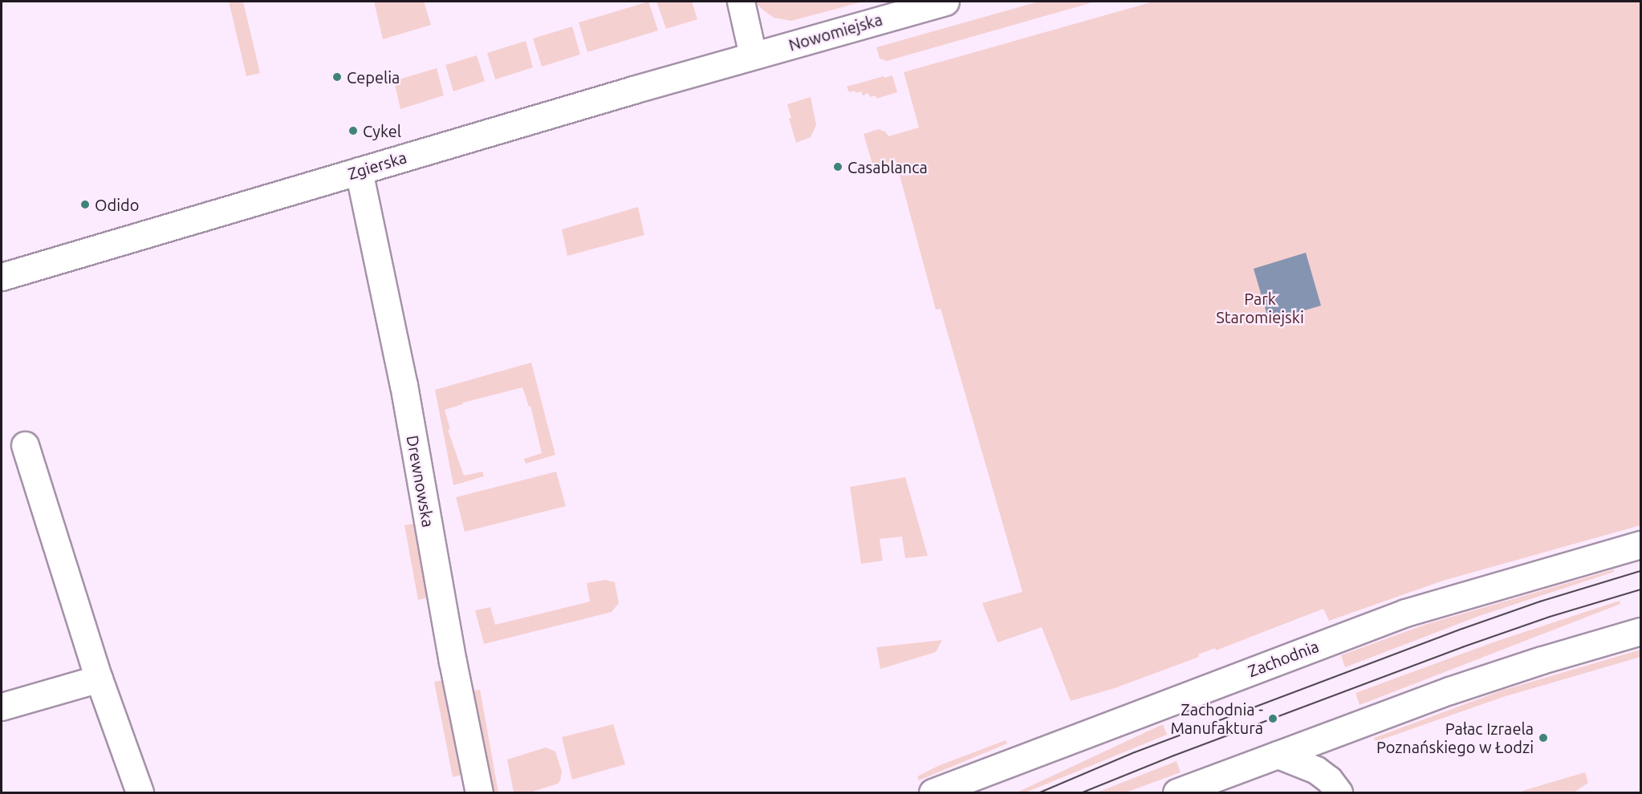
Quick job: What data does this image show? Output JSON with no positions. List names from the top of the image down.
{
  "streets": {
    "street": [
      "Nowomiejska",
      "Zgierska",
      "Drewnowska",
      "Zachodnia"
    ]
  },
  "crossings": [
    ["Nowomiejska", "Zgierska"],
    ["Zgierska", "Drewnowska"]
  ],
  "parks": ["Park Staromiejski"],
  "places": [
    "Cepelia",
    "Cykel",
    "Casablanca",
    "Odido",
    "Zachodnia - Manufaktura",
    "Pałac Izraela Poznańskiego w Łodzi"
  ]
}
